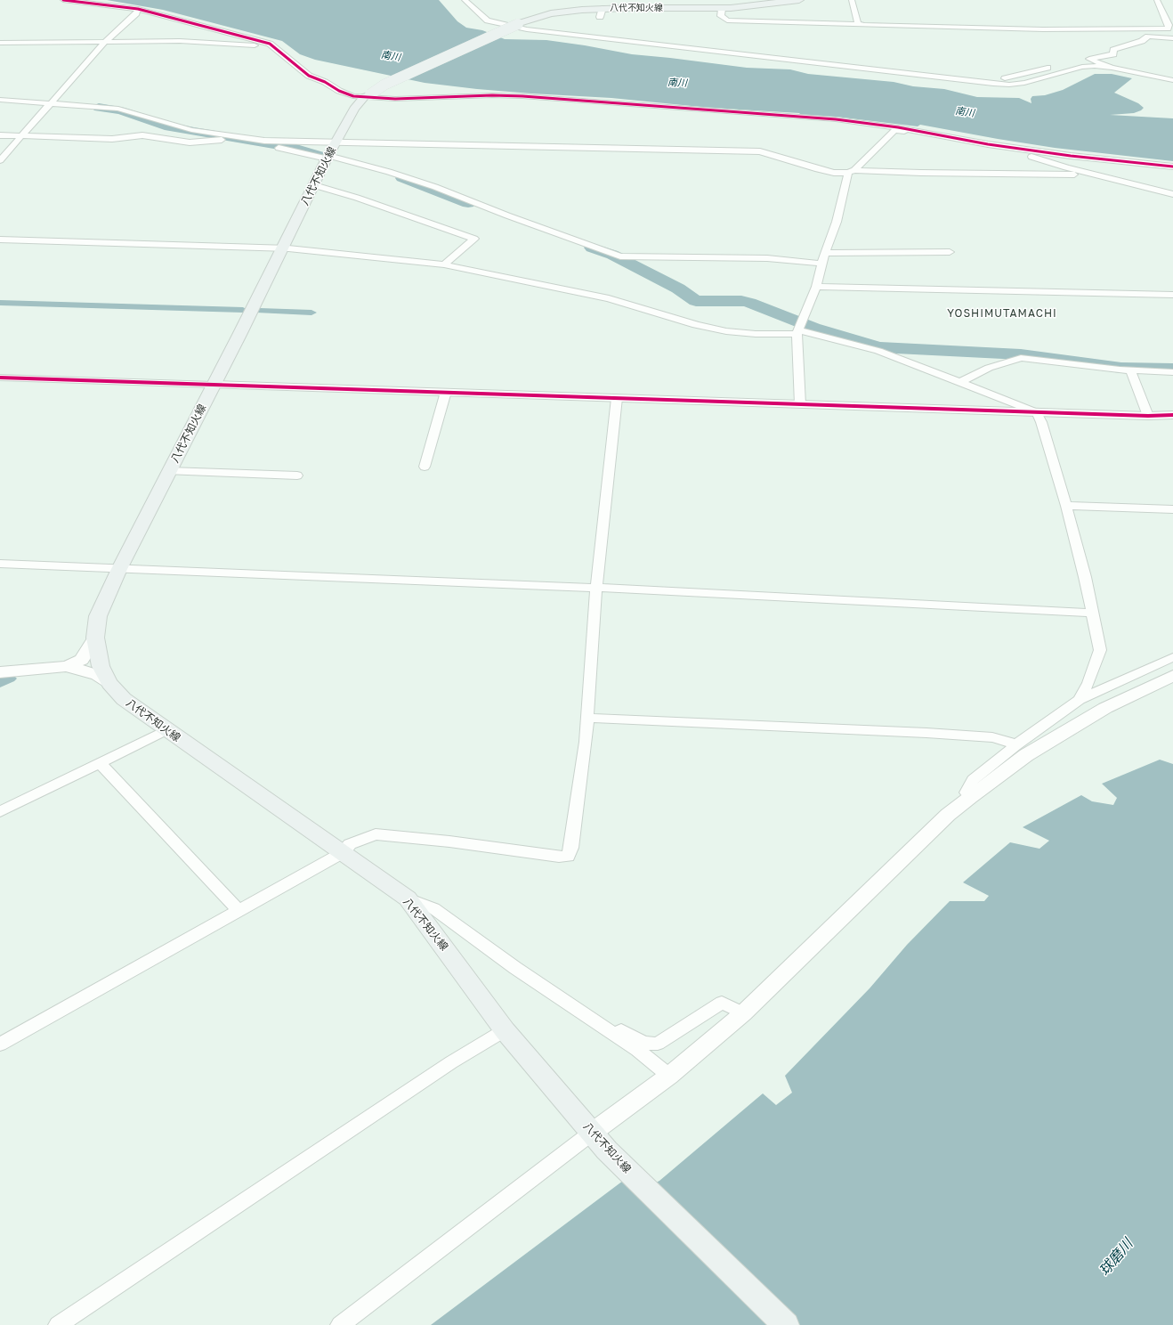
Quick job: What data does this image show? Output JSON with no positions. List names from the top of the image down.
{
  "streets": {
    "main road": ["八代不知火線"]
  },
  "districts": ["YOSHIMUTAMACHI"],
  "water": ["南川", "球磨川"]
}
